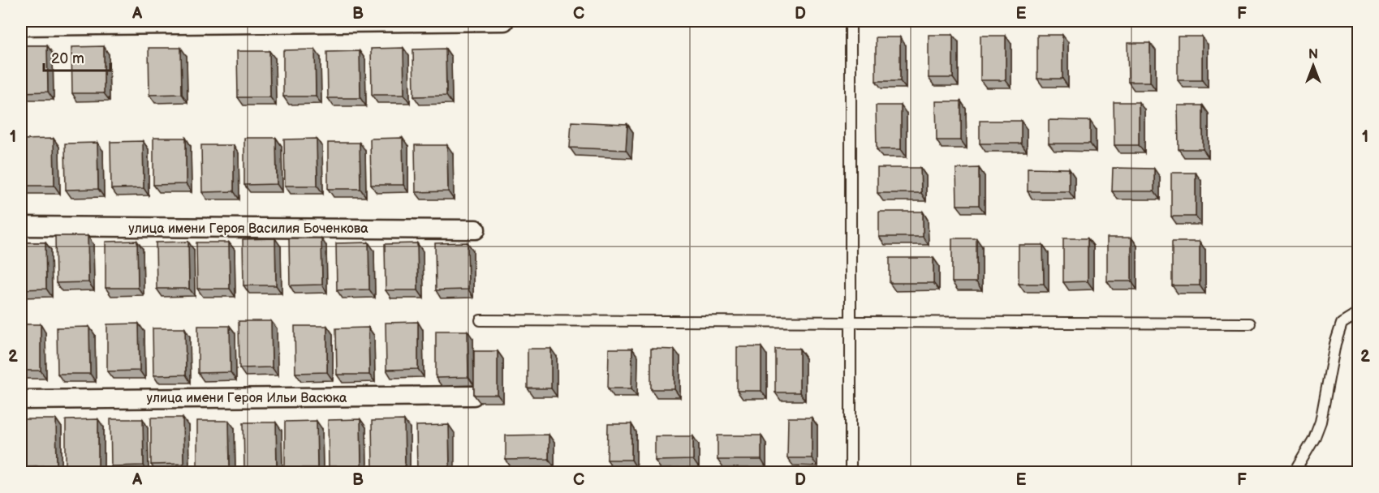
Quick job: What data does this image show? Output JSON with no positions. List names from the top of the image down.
{
  "streets": {
    "street": ["улица имени Героя Василия Боченкова", "улица имени Героя Ильи Васюка"]
  },
  "scale_bar": "20 m",
  "north": "top",
  "grid": {
    "columns": [
      "A",
      "B",
      "C",
      "D",
      "E",
      "F"
    ],
    "rows": ["1", "2"]
  }
}
